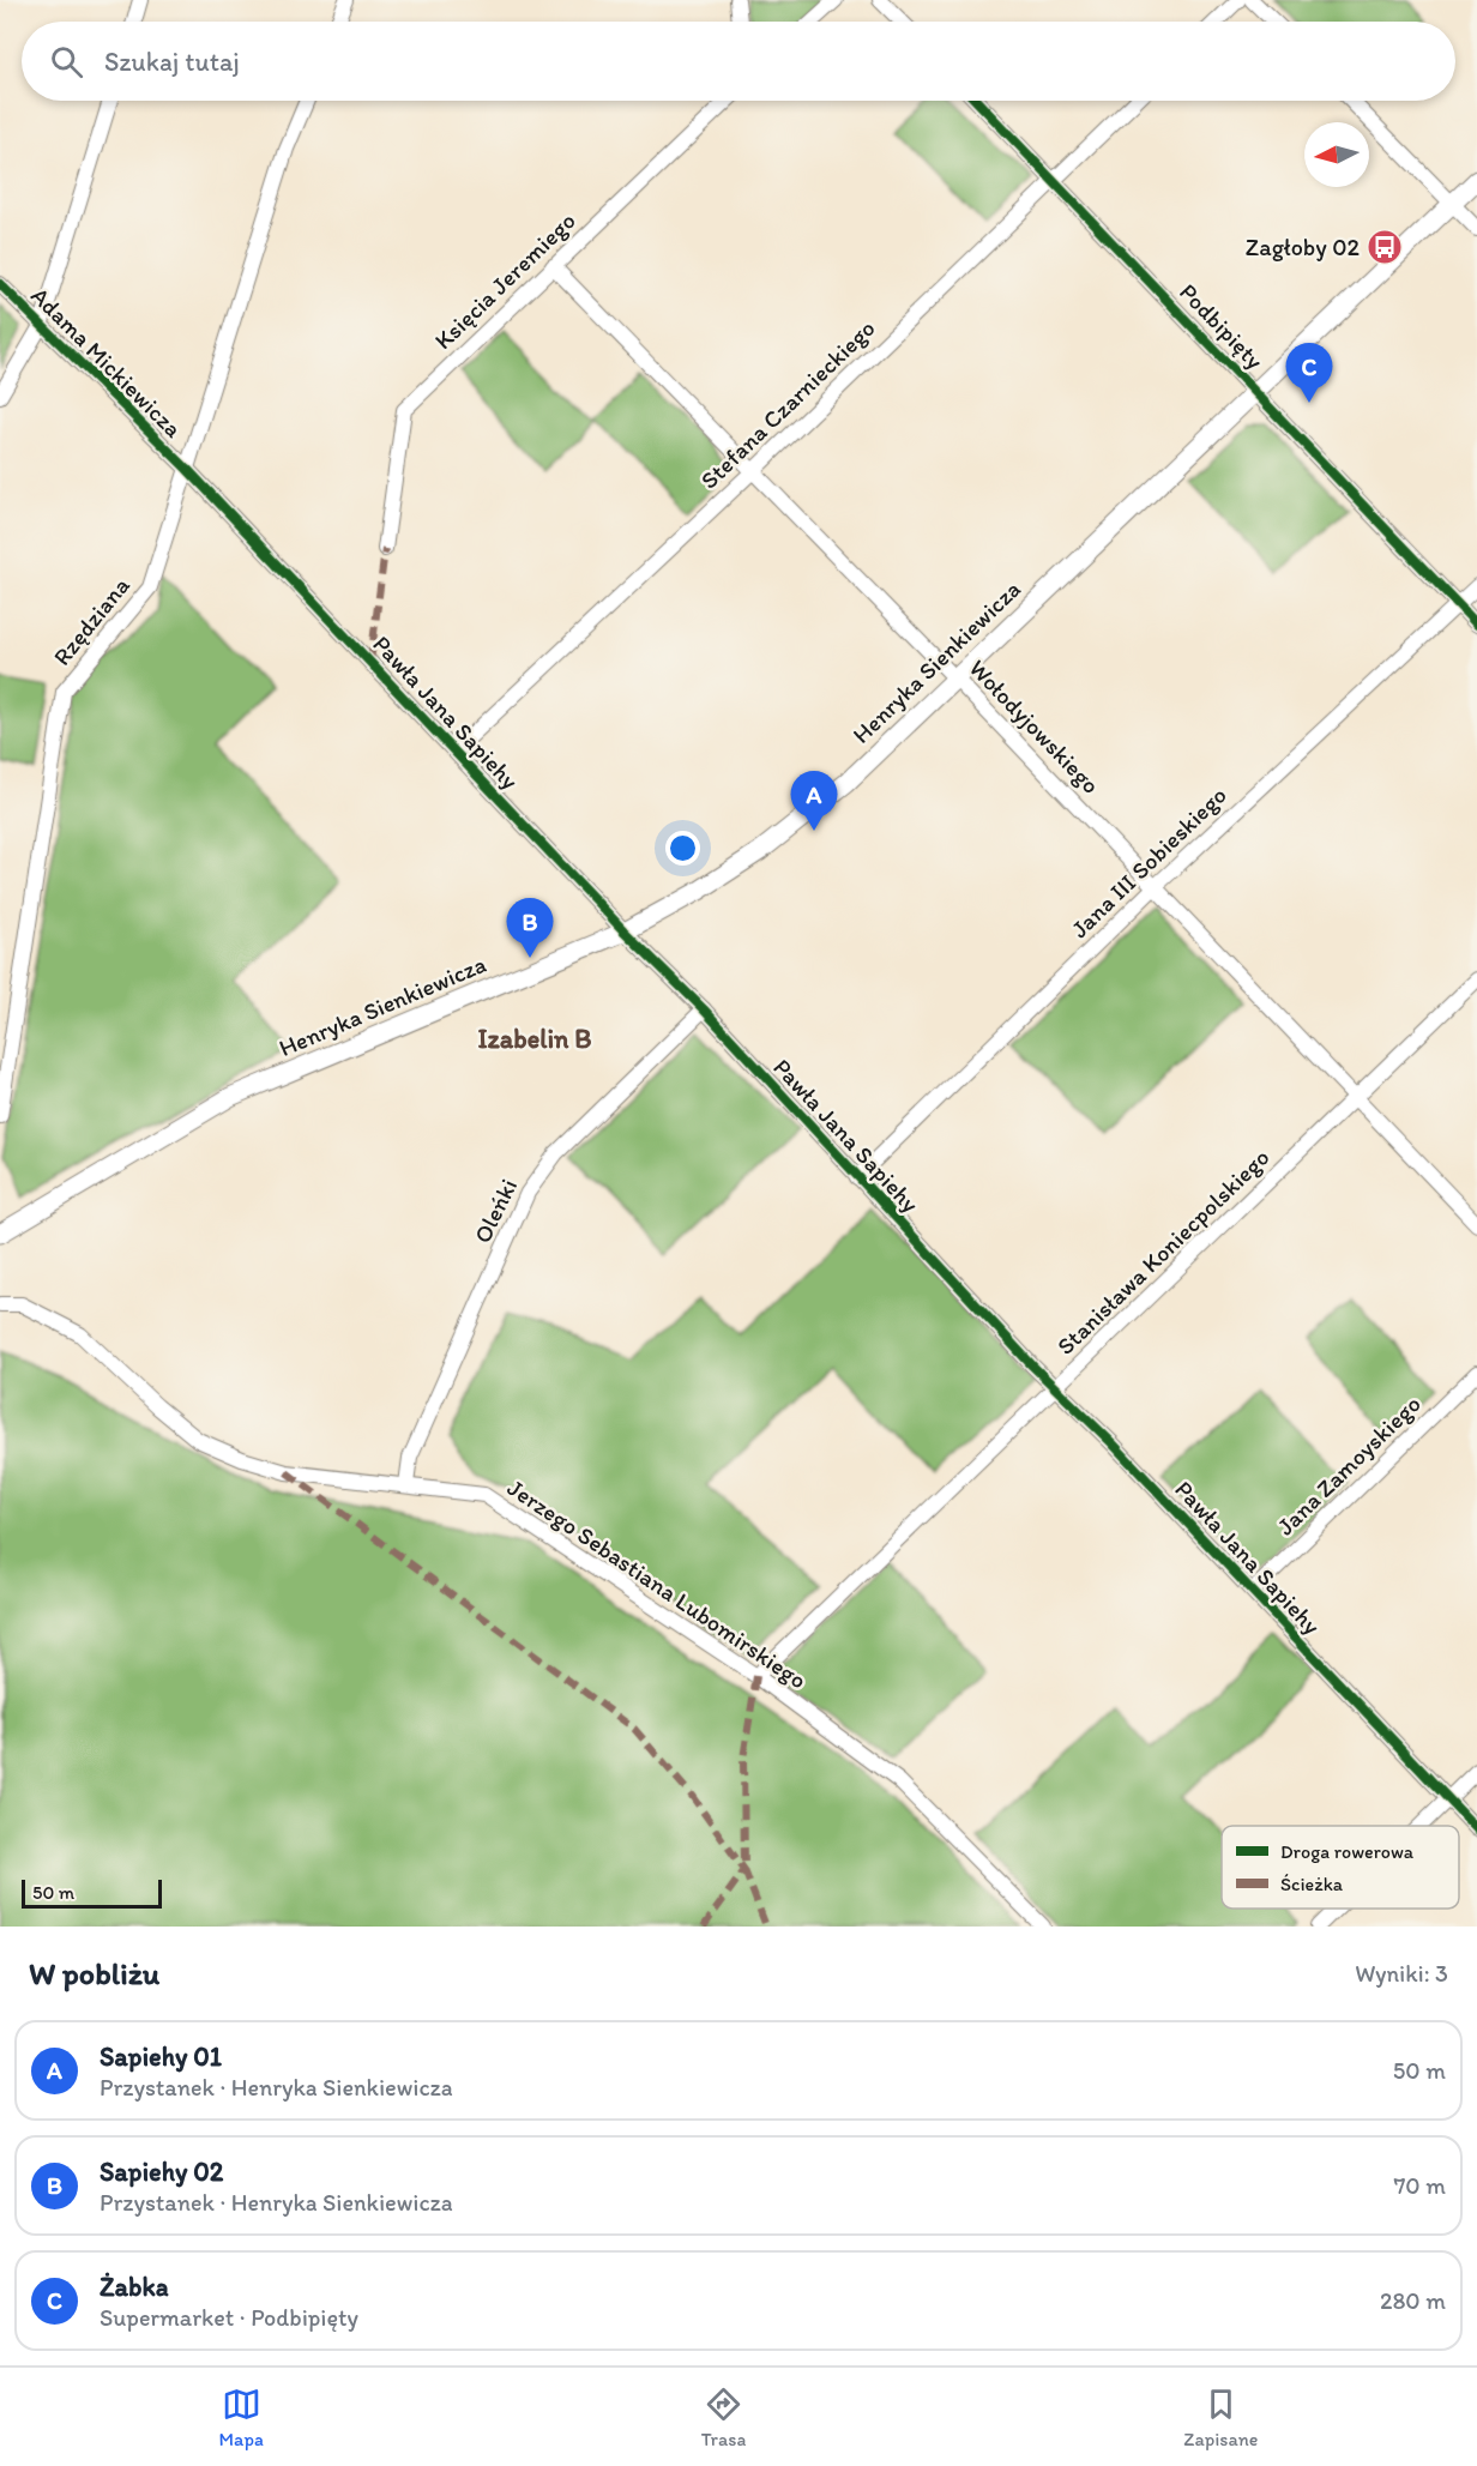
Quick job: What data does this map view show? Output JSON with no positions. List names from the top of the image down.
{
  "streets": {
    "street": [
      "Księcia Jeremiego",
      "Podbipięty",
      "Adama Mickiewicza",
      "Stefana Czarnieckiego",
      "Rzędziana",
      "Henryka Sienkiewicza",
      "Pawła Jana Sapiehy",
      "Wołodyjowskiego",
      "Jana III Sobieskiego",
      "Oleńki",
      "Stanisława Koniecpolskiego",
      "Jana Zamoyskiego",
      "Jerzego Sebastiana Lubomirskiego"
    ]
  },
  "crossings": [
    ["Księcia Jeremiego", "Wołodyjowskiego"],
    ["Podbipięty", "Stefana Czarnieckiego"],
    ["Podbipięty", "Henryka Sienkiewicza"],
    ["Podbipięty", "Jana III Sobieskiego"],
    ["Adama Mickiewicza", "Rzędziana"],
    ["Adama Mickiewicza", "Pawła Jana Sapiehy"],
    ["Stefana Czarnieckiego", "Pawła Jana Sapiehy"],
    ["Stefana Czarnieckiego", "Wołodyjowskiego"],
    ["Rzędziana", "Pawła Jana Sapiehy"],
    ["Henryka Sienkiewicza", "Pawła Jana Sapiehy"],
    ["Henryka Sienkiewicza", "Wołodyjowskiego"],
    ["Pawła Jana Sapiehy", "Jana III Sobieskiego"],
    ["Pawła Jana Sapiehy", "Oleńki"],
    ["Pawła Jana Sapiehy", "Stanisława Koniecpolskiego"],
    ["Pawła Jana Sapiehy", "Jana Zamoyskiego"],
    ["Wołodyjowskiego", "Jana III Sobieskiego"],
    ["Wołodyjowskiego", "Stanisława Koniecpolskiego"],
    ["Oleńki", "Jerzego Sebastiana Lubomirskiego"],
    ["Stanisława Koniecpolskiego", "Jerzego Sebastiana Lubomirskiego"]
  ],
  "districts": ["Izabelin B"],
  "places": {
    "bus stop": ["Zagłoby 02"]
  },
  "legend": ["Droga rowerowa", "Ścieżka"],
  "scale_bar": "50 m",
  "north": "left",
  "page": {
    "search": "Szukaj tutaj",
    "pins": ["C", "A", "B"],
    "scale": "50 m",
    "heading": ["W pobliżu", "Wyniki: 3"],
    "list": [
      {
        "mark": "A",
        "name": "Sapiehy 01",
        "note": "Przystanek · Henryka Sienkiewicza",
        "value": "50 m"
      },
      {
        "mark": "B",
        "name": "Sapiehy 02",
        "note": "Przystanek · Henryka Sienkiewicza",
        "value": "70 m"
      },
      {
        "mark": "C",
        "name": "Żabka",
        "note": "Supermarket · Podbipięty",
        "value": "280 m"
      }
    ],
    "nav": ["Mapa", "Trasa", "Zapisane"]
  }
}
